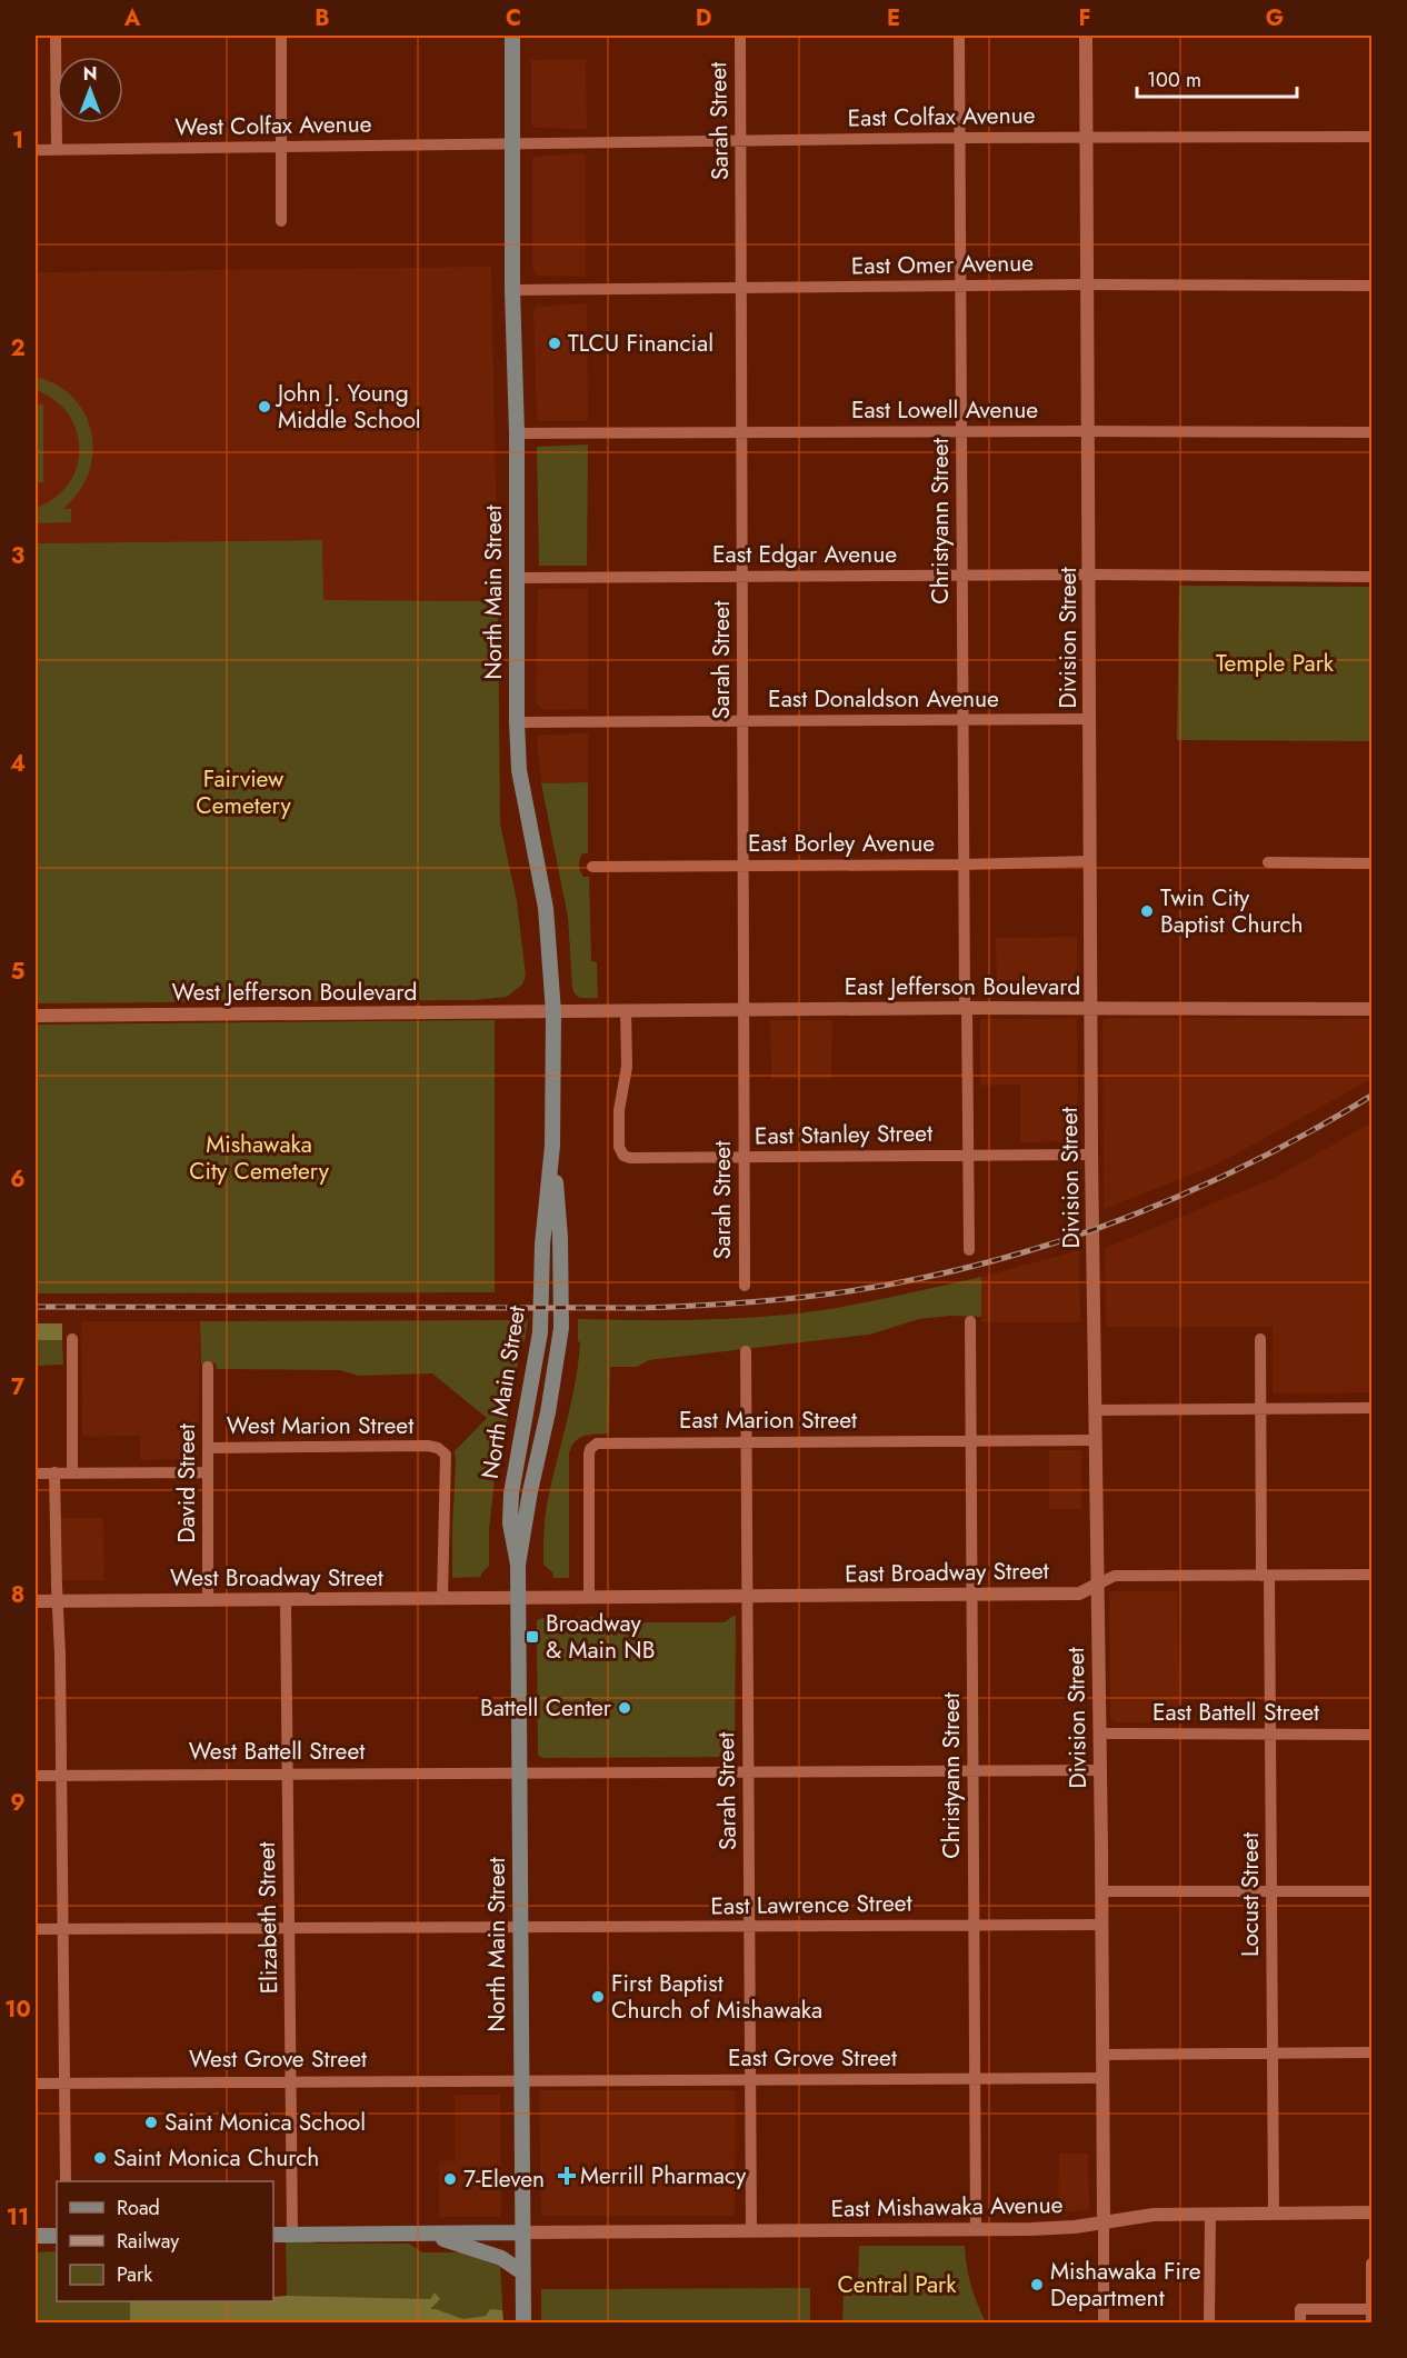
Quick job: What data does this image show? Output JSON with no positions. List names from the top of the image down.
{
  "streets": {
    "main road": ["North Main Street"],
    "street": [
      "East Colfax Avenue",
      "Sarah Street",
      "West Colfax Avenue",
      "East Omer Avenue",
      "East Lowell Avenue",
      "Christyann Street",
      "East Edgar Avenue",
      "Division Street",
      "East Donaldson Avenue",
      "East Borley Avenue",
      "East Jefferson Boulevard",
      "West Jefferson Boulevard",
      "East Stanley Street",
      "East Marion Street",
      "West Marion Street",
      "David Street",
      "East Broadway Street",
      "West Broadway Street",
      "East Battell Street",
      "West Battell Street",
      "Locust Street",
      "East Lawrence Street",
      "Elizabeth Street",
      "East Grove Street",
      "West Grove Street",
      "East Mishawaka Avenue"
    ]
  },
  "crossings": [
    ["East Colfax Avenue", "Sarah Street"],
    ["East Colfax Avenue", "West Colfax Avenue"],
    ["East Colfax Avenue", "Christyann Street"],
    ["East Colfax Avenue", "North Main Street"],
    ["East Colfax Avenue", "Division Street"],
    ["Sarah Street", "East Omer Avenue"],
    ["Sarah Street", "East Lowell Avenue"],
    ["Sarah Street", "East Edgar Avenue"],
    ["Sarah Street", "East Donaldson Avenue"],
    ["Sarah Street", "East Borley Avenue"],
    ["Sarah Street", "East Jefferson Boulevard"],
    ["Sarah Street", "East Stanley Street"],
    ["Sarah Street", "East Marion Street"],
    ["Sarah Street", "East Broadway Street"],
    ["Sarah Street", "East Lawrence Street"],
    ["Sarah Street", "East Grove Street"],
    ["Sarah Street", "East Mishawaka Avenue"],
    ["West Colfax Avenue", "North Main Street"],
    ["East Omer Avenue", "Christyann Street"],
    ["East Omer Avenue", "North Main Street"],
    ["East Omer Avenue", "Division Street"],
    ["East Lowell Avenue", "Christyann Street"],
    ["East Lowell Avenue", "North Main Street"],
    ["East Lowell Avenue", "Division Street"],
    ["Christyann Street", "East Edgar Avenue"],
    ["Christyann Street", "East Donaldson Avenue"],
    ["Christyann Street", "East Borley Avenue"],
    ["Christyann Street", "East Jefferson Boulevard"],
    ["Christyann Street", "East Stanley Street"],
    ["Christyann Street", "East Marion Street"],
    ["Christyann Street", "East Broadway Street"],
    ["Christyann Street", "East Lawrence Street"],
    ["Christyann Street", "East Grove Street"],
    ["Christyann Street", "East Mishawaka Avenue"],
    ["East Edgar Avenue", "North Main Street"],
    ["East Edgar Avenue", "Division Street"],
    ["North Main Street", "East Donaldson Avenue"],
    ["North Main Street", "East Jefferson Boulevard"],
    ["North Main Street", "West Jefferson Boulevard"],
    ["North Main Street", "East Broadway Street"],
    ["North Main Street", "West Broadway Street"],
    ["North Main Street", "West Battell Street"],
    ["North Main Street", "East Lawrence Street"],
    ["North Main Street", "East Grove Street"],
    ["North Main Street", "West Grove Street"],
    ["North Main Street", "East Mishawaka Avenue"],
    ["Division Street", "East Donaldson Avenue"],
    ["Division Street", "East Borley Avenue"],
    ["Division Street", "East Jefferson Boulevard"],
    ["Division Street", "East Stanley Street"],
    ["Division Street", "East Marion Street"],
    ["Division Street", "East Broadway Street"],
    ["Division Street", "East Battell Street"],
    ["Division Street", "East Lawrence Street"],
    ["Division Street", "East Grove Street"],
    ["Division Street", "East Mishawaka Avenue"],
    ["East Jefferson Boulevard", "West Jefferson Boulevard"],
    ["East Jefferson Boulevard", "East Stanley Street"],
    ["East Marion Street", "East Broadway Street"],
    ["West Marion Street", "David Street"],
    ["West Marion Street", "West Broadway Street"],
    ["David Street", "West Broadway Street"],
    ["East Broadway Street", "West Broadway Street"],
    ["East Broadway Street", "Locust Street"],
    ["West Broadway Street", "Elizabeth Street"],
    ["East Battell Street", "Locust Street"],
    ["West Battell Street", "Elizabeth Street"],
    ["Locust Street", "East Mishawaka Avenue"],
    ["East Lawrence Street", "Elizabeth Street"],
    ["Elizabeth Street", "West Grove Street"],
    ["East Grove Street", "West Grove Street"]
  ],
  "parks": [
    "Temple Park",
    "Fairview Cemetery",
    "Mishawaka City Cemetery",
    "Central Park"
  ],
  "places": {
    "other": [
      "TLCU Financial",
      "John J. Young Middle School",
      "Twin City Baptist Church",
      "Battell Center",
      "First Baptist Church of Mishawaka",
      "Saint Monica School",
      "Saint Monica Church",
      "7-Eleven",
      "Mishawaka Fire Department"
    ],
    "transit": ["Broadway & Main NB"],
    "health": ["Merrill Pharmacy"]
  },
  "legend": ["Road", "Railway", "Park"],
  "scale_bar": "100 m",
  "north": "top",
  "grid": {
    "columns": [
      "A",
      "B",
      "C",
      "D",
      "E",
      "F",
      "G"
    ],
    "rows": [
      "1",
      "2",
      "3",
      "4",
      "5",
      "6",
      "7",
      "8",
      "9",
      "10",
      "11"
    ]
  }
}
